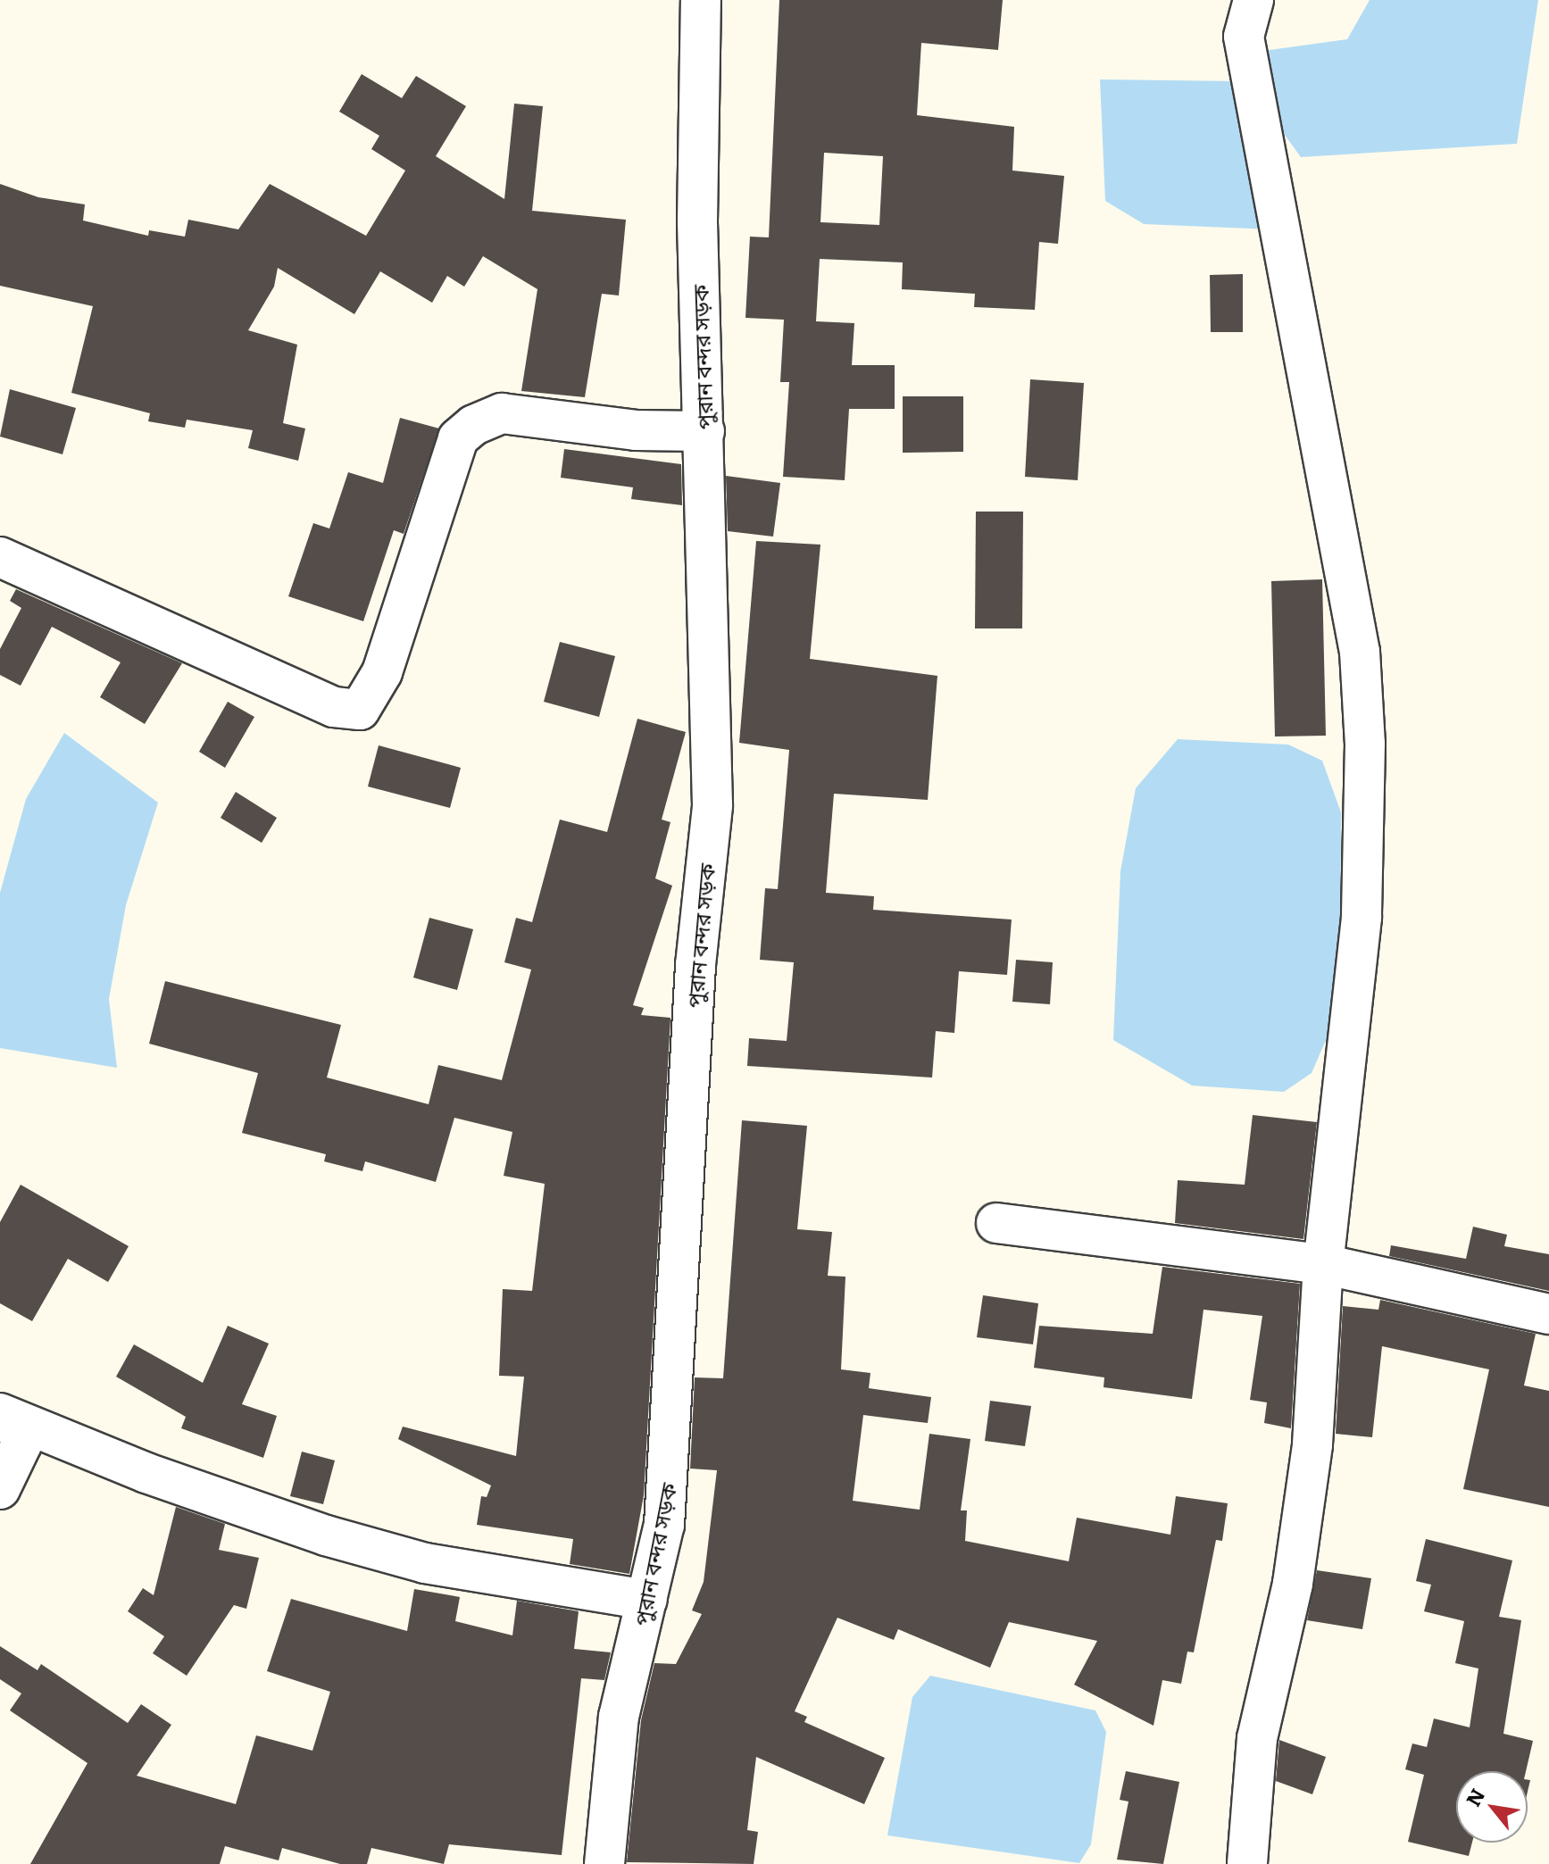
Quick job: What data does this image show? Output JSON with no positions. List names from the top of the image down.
{
  "streets": {
    "street": ["পুরান বন্দর সড়ক"]
  },
  "north": "top left"
}
